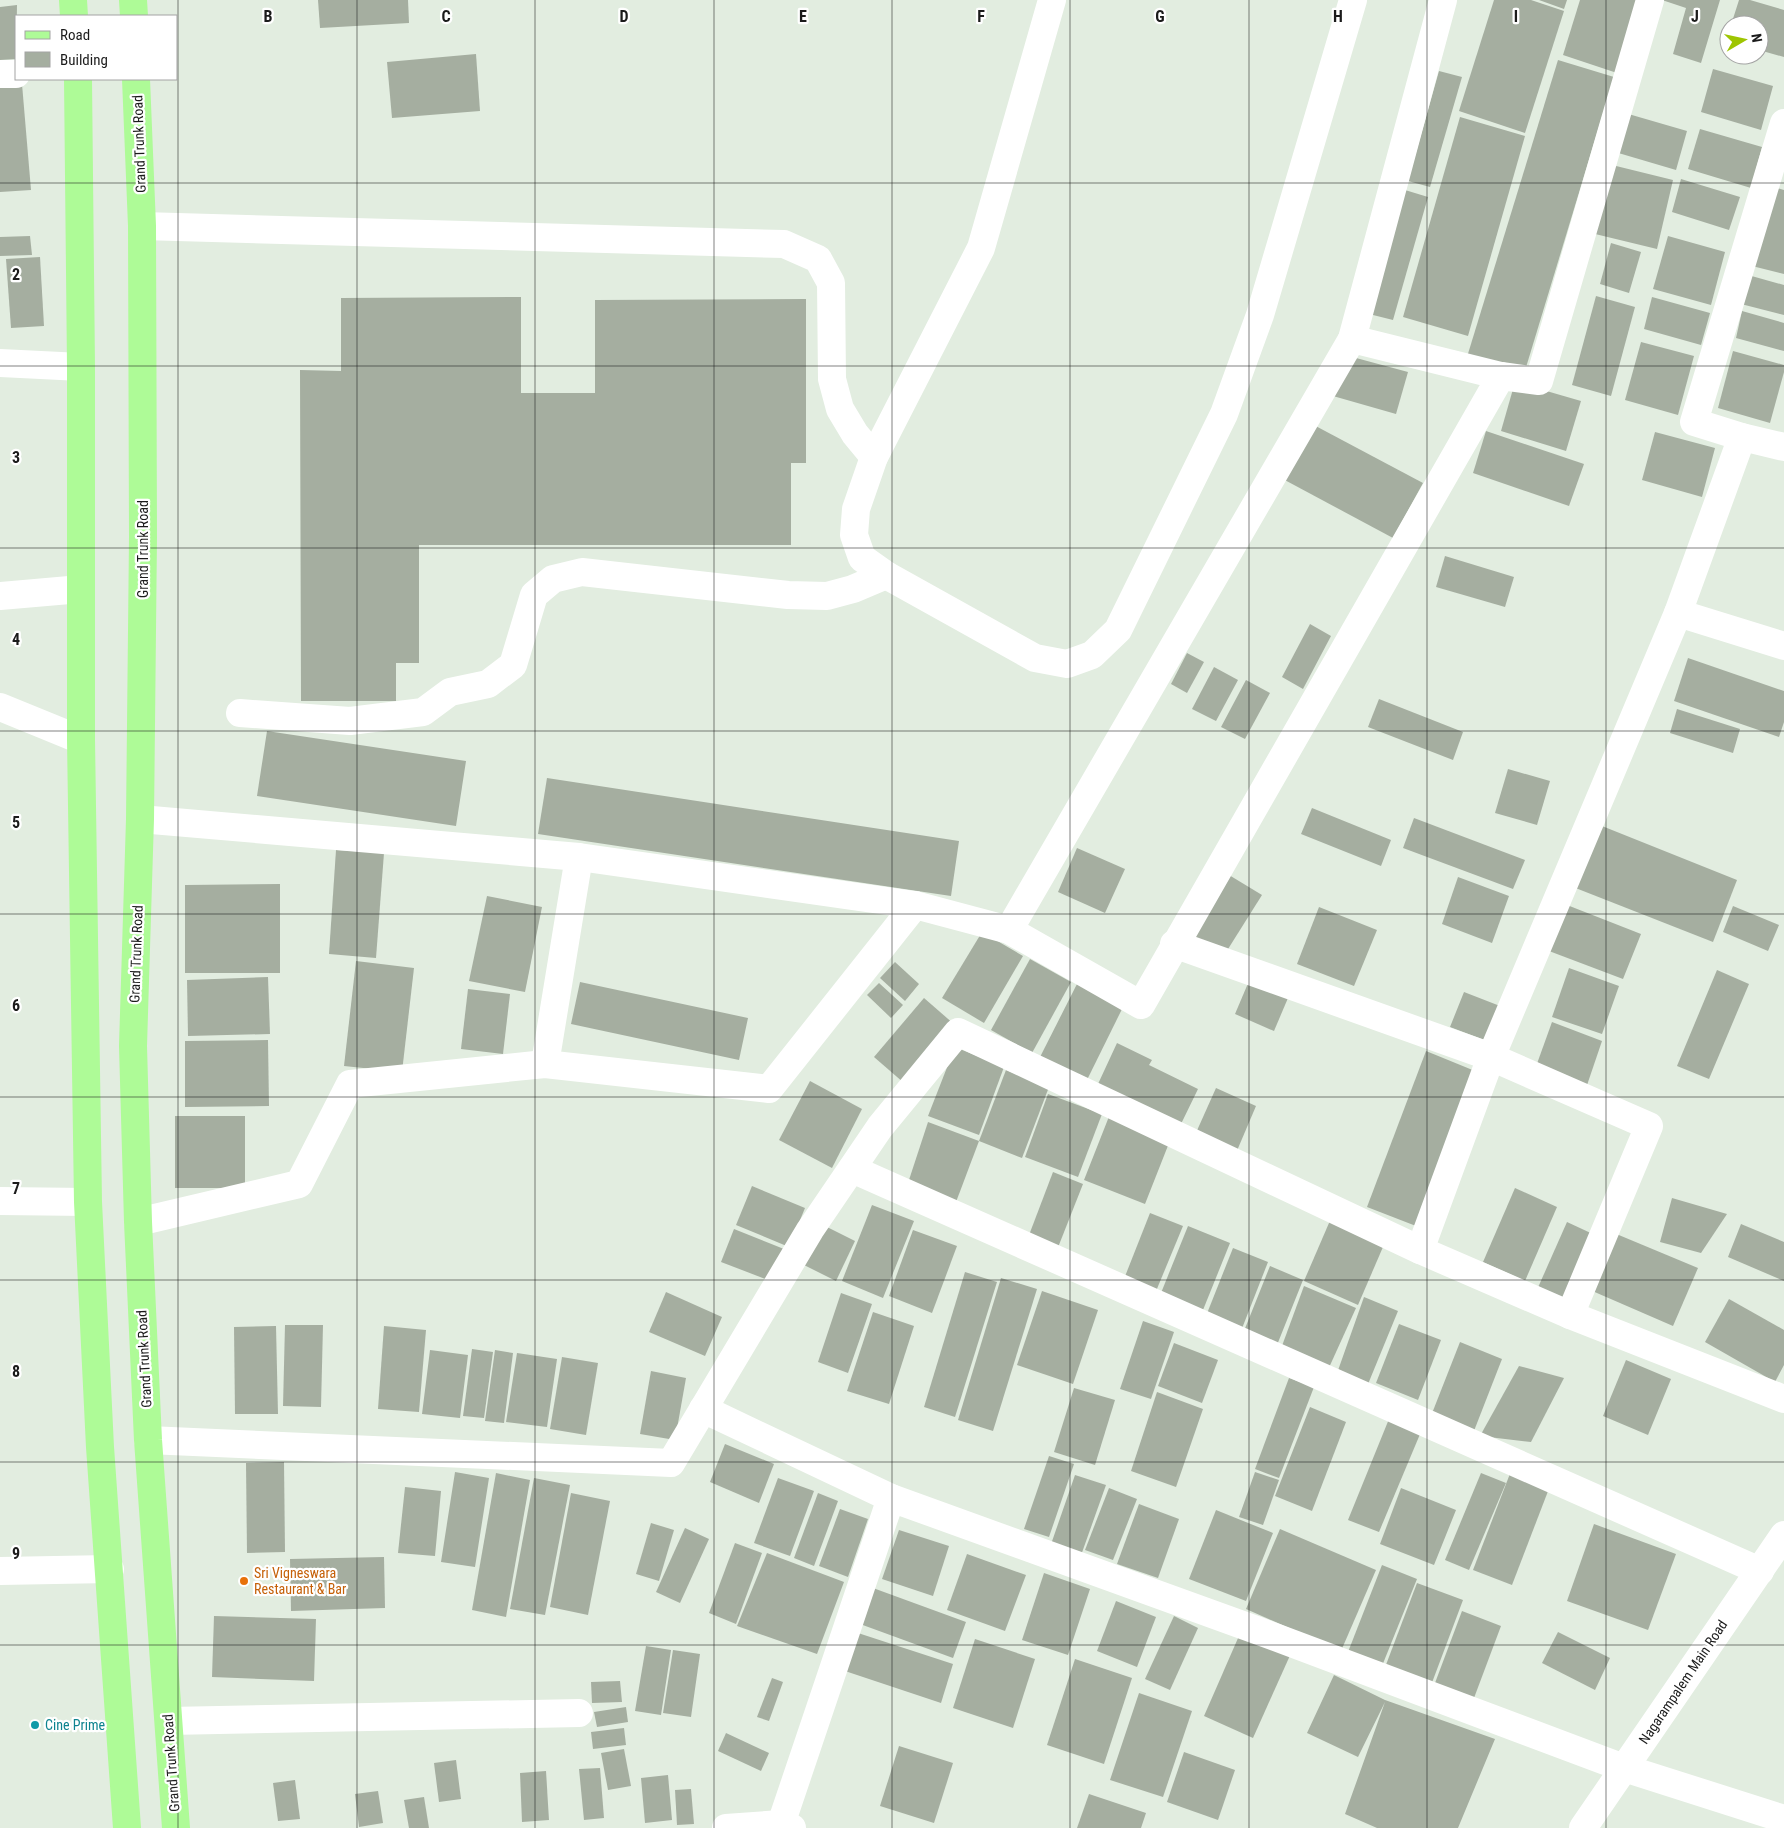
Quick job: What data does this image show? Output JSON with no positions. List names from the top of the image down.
{
  "streets": {
    "main road": ["Grand Trunk Road"],
    "street": ["Nagarampalem Main Road"]
  },
  "places": ["Sri Vigneswara Restaurant & Bar", "Cine Prime"],
  "legend": ["Road", "Building"],
  "north": "right",
  "grid": {
    "columns": [
      "B",
      "C",
      "D",
      "E",
      "F",
      "G",
      "H",
      "I",
      "J"
    ],
    "rows": [
      "2",
      "3",
      "4",
      "5",
      "6",
      "7",
      "8",
      "9"
    ]
  }
}
